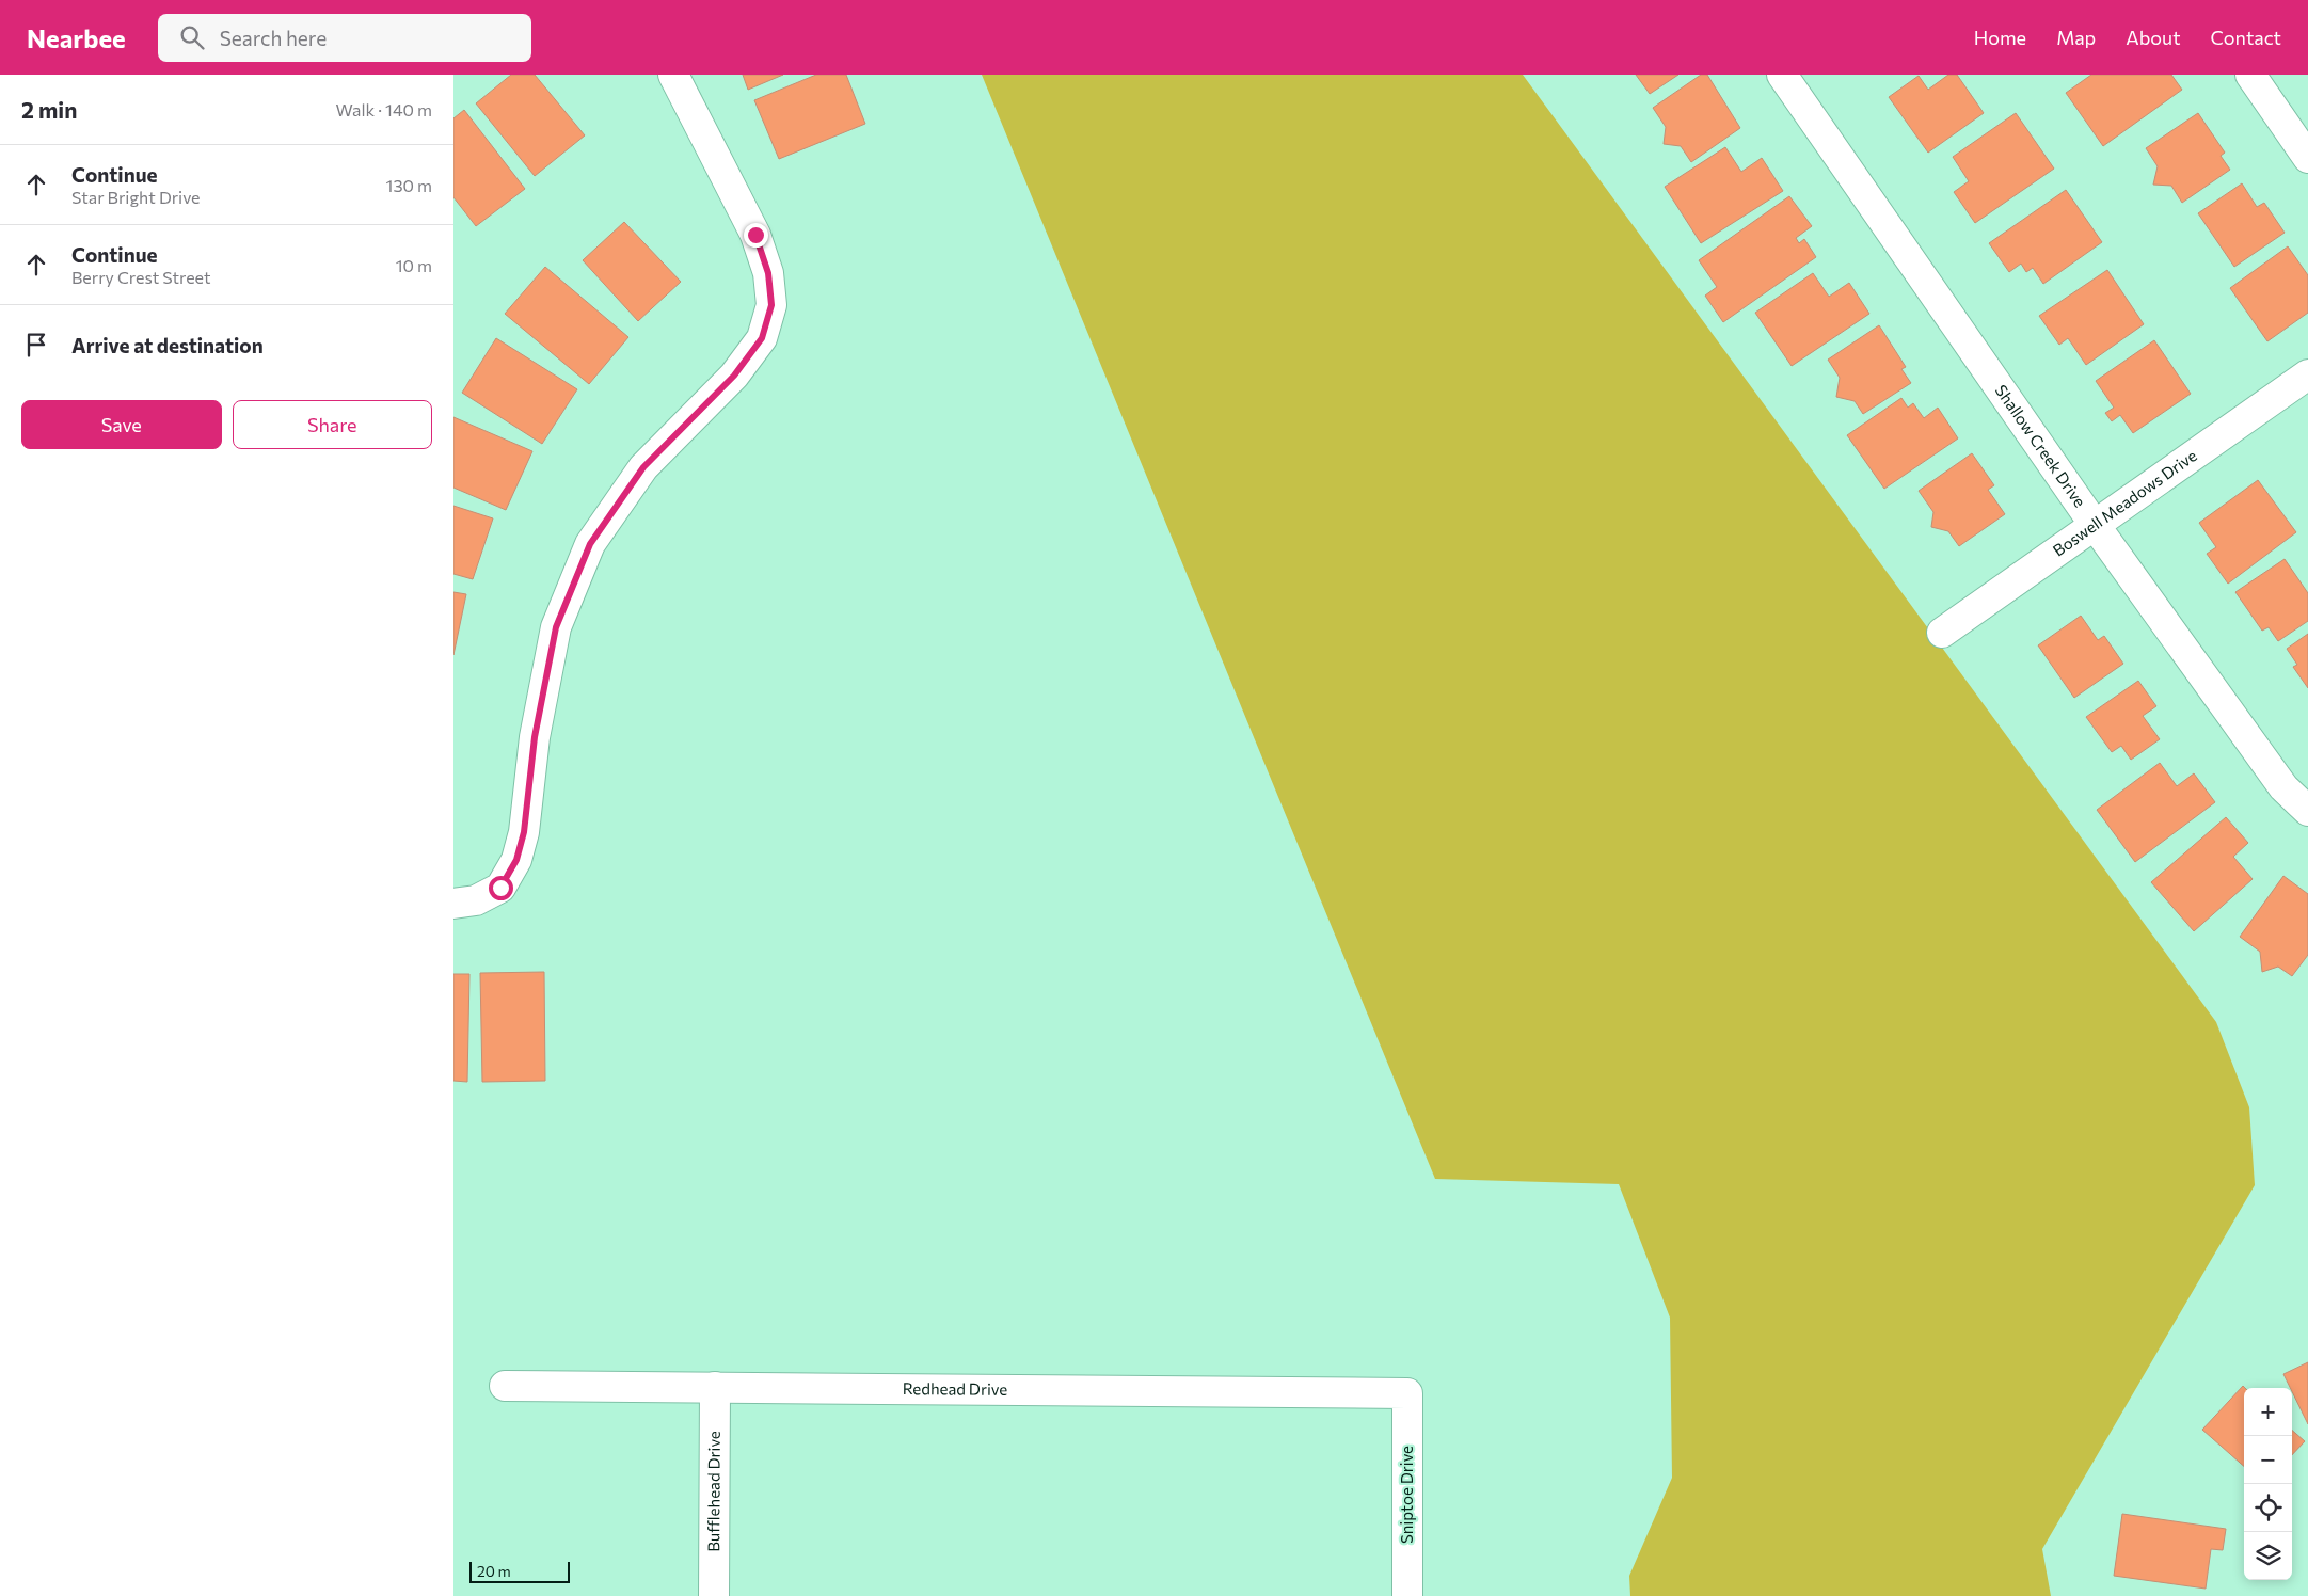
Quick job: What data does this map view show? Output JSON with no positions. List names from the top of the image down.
{
  "streets": {
    "street": [
      "Shallow Creek Drive",
      "Boswell Meadows Drive",
      "Redhead Drive",
      "Bufflehead Drive",
      "Sniptoe Drive"
    ]
  },
  "crossings": [
    ["Shallow Creek Drive", "Boswell Meadows Drive"],
    ["Redhead Drive", "Bufflehead Drive"],
    ["Redhead Drive", "Sniptoe Drive"]
  ],
  "scale_bar": "20 m",
  "page": {
    "header": "Nearbee",
    "search": "Search here",
    "nav": [
      "Home",
      "Map",
      "About",
      "Contact"
    ],
    "heading": ["2 min", "Walk · 140 m"],
    "list": [
      ["Continue", "Star Bright Drive", "130 m"],
      ["Continue", "Berry Crest Street", "10 m"],
      "Arrive at destination"
    ],
    "buttons": ["Save", "Share"],
    "map_buttons": ["+", "−"],
    "scale": "20 m"
  }
}
